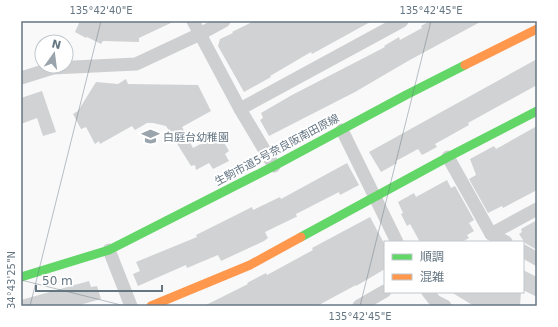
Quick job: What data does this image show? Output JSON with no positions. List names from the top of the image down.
{
  "streets": {
    "street": ["生駒市道5号奈良阪南田原線"]
  },
  "places": {
    "school or university": ["白庭台幼稚園"]
  },
  "legend": ["順調", "混雑"],
  "scale_bar": "50 m",
  "north": "top",
  "coordinates": ["135°42'40\"E", "135°42'45\"E", "34°43'25\"N"]
}
